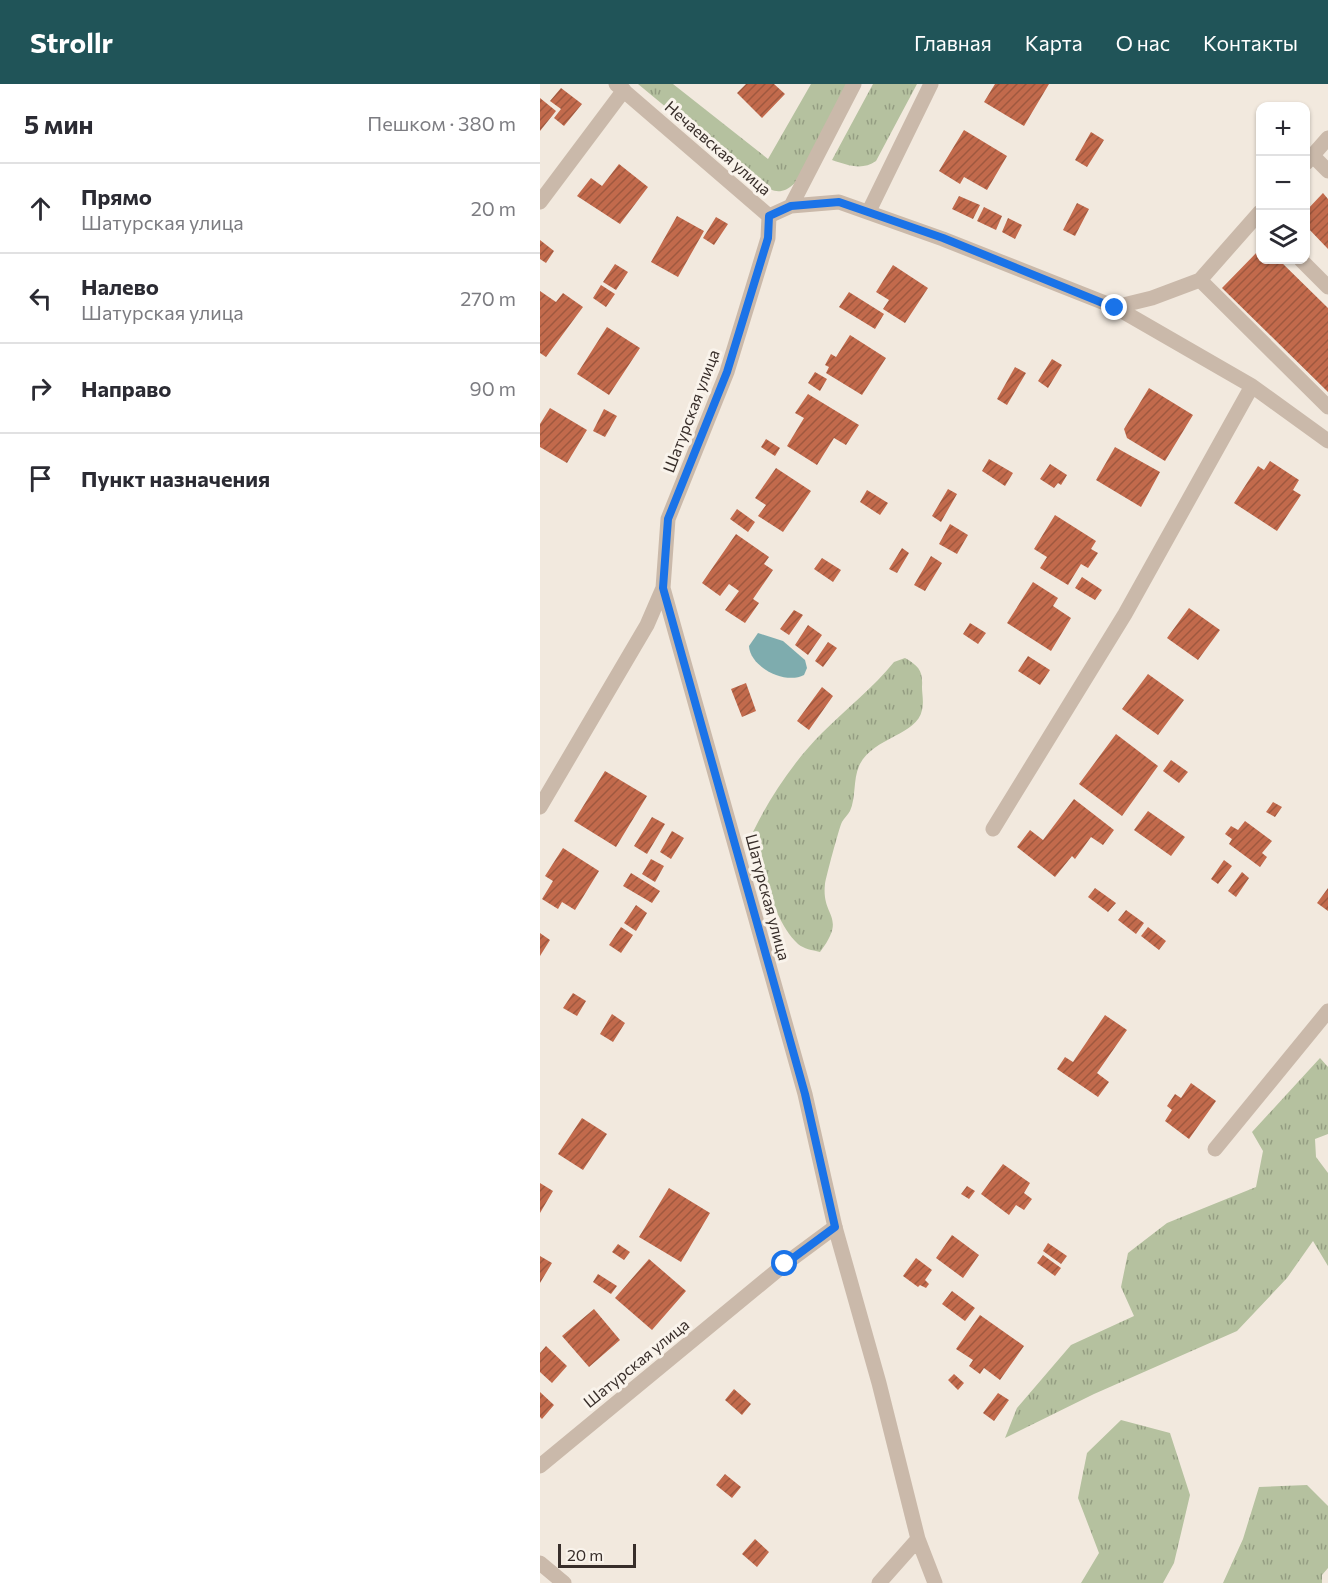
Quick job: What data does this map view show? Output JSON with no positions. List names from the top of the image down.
{
  "streets": {
    "street": ["Нечаевская улица", "Шатурская улица"]
  },
  "crossings": [
    ["Нечаевская улица", "Шатурская улица"]
  ],
  "scale_bar": "20 m",
  "page": {
    "header": "Strollr",
    "nav": [
      "Главная",
      "Карта",
      "О нас",
      "Контакты"
    ],
    "heading": ["5 мин", "Пешком · 380 m"],
    "map_buttons": ["+", "−"],
    "list": [
      ["Прямо", "Шатурская улица", "20 m"],
      ["Налево", "Шатурская улица", "270 m"],
      ["Направо", "90 m"],
      "Пункт назначения"
    ],
    "scale": "20 m"
  }
}
